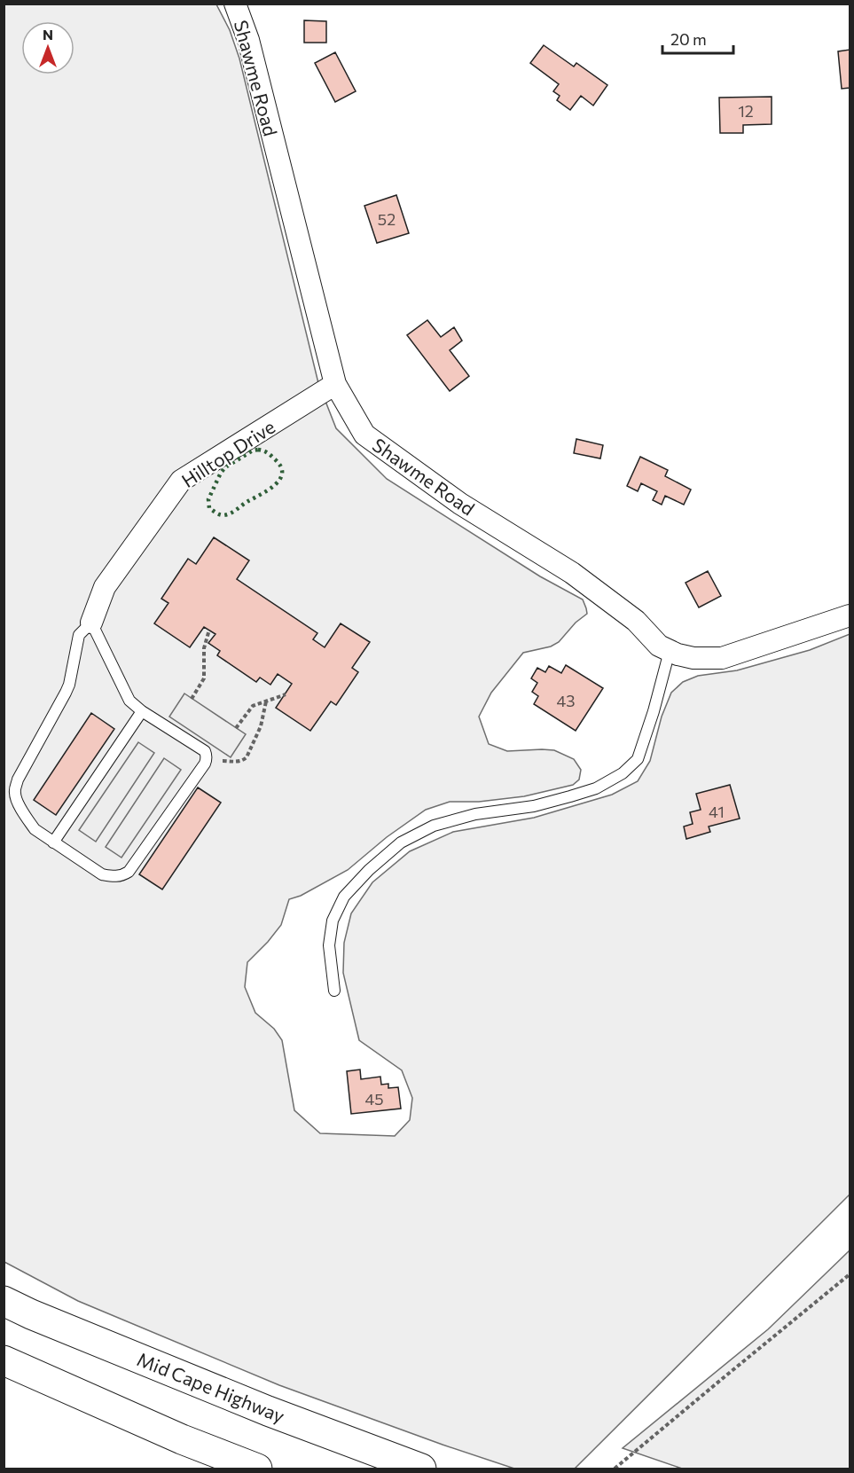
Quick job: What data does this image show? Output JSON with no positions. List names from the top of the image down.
{
  "streets": {
    "highway": ["Mid Cape Highway"],
    "street": ["Shawme Road", "Hilltop Drive"]
  },
  "crossings": [
    ["Shawme Road", "Hilltop Drive"]
  ],
  "house_numbers": [
    "12",
    "52",
    "43",
    "41",
    "45"
  ],
  "scale_bar": "20 m",
  "north": "top"
}
